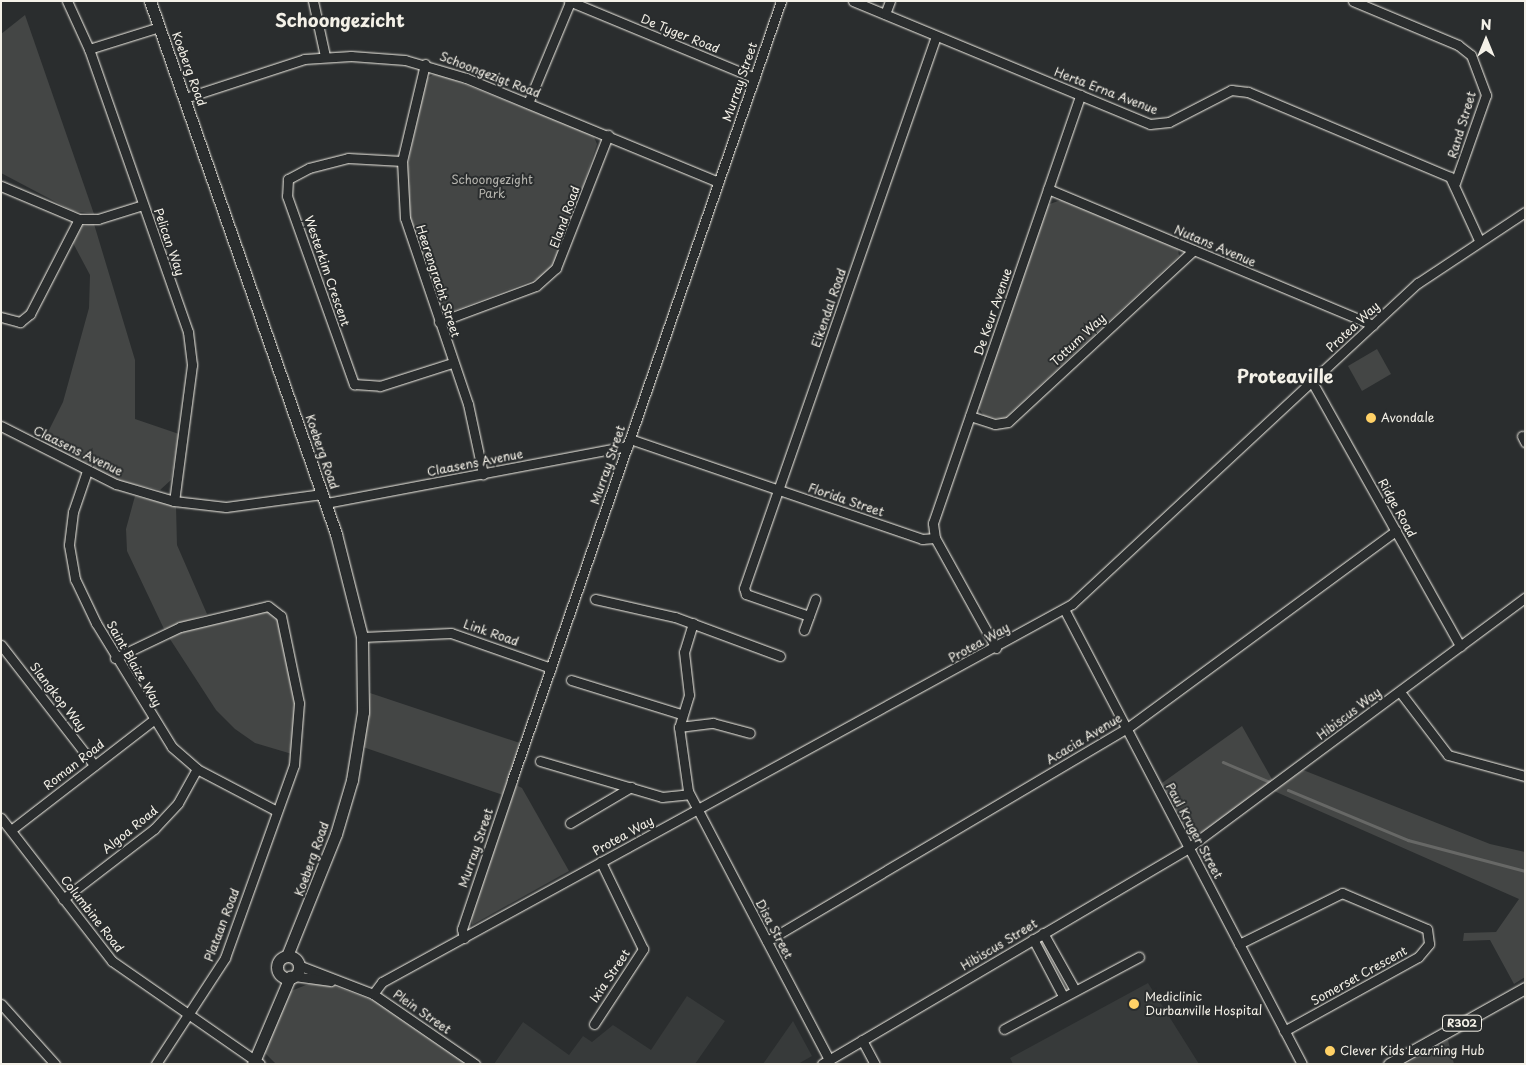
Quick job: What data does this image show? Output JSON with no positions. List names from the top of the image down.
{
  "streets": {
    "main road": ["Koeberg Road", "R302"],
    "street": [
      "De Tyger Road",
      "Schoongezigt Road",
      "Murray Street",
      "Herta Erna Avenue",
      "Rand Street",
      "Eland Road",
      "Pelican Way",
      "Nutans Avenue",
      "Westerkim Crescent",
      "Heerengracht Street",
      "Eikendal Road",
      "De Keur Avenue",
      "Protea Way",
      "Tottum Way",
      "Claasens Avenue",
      "Florida Street",
      "Ridge Road",
      "Link Road",
      "Saint Blaize Way",
      "Slangkop Way",
      "Hibiscus Way",
      "Acacia Avenue",
      "Roman Road",
      "Algoa Road",
      "Paul Kruger Street",
      "Columbine Road",
      "Plataan Road",
      "Disa Street",
      "Hibiscus Street",
      "Ixia Street",
      "Somerset Crescent",
      "Plein Street"
    ]
  },
  "crossings": [
    ["De Tyger Road", "Murray Street"],
    ["Koeberg Road", "Schoongezigt Road"],
    ["Koeberg Road", "Claasens Avenue"],
    ["Koeberg Road", "Link Road"],
    ["Koeberg Road", "Plein Street"],
    ["Schoongezigt Road", "Murray Street"],
    ["Schoongezigt Road", "Eland Road"],
    ["Schoongezigt Road", "Heerengracht Street"],
    ["Murray Street", "Protea Way"],
    ["Murray Street", "Claasens Avenue"],
    ["Murray Street", "Florida Street"],
    ["Murray Street", "Link Road"],
    ["Herta Erna Avenue", "Rand Street"],
    ["Herta Erna Avenue", "Eikendal Road"],
    ["Herta Erna Avenue", "De Keur Avenue"],
    ["Eland Road", "Heerengracht Street"],
    ["Pelican Way", "Claasens Avenue"],
    ["Nutans Avenue", "De Keur Avenue"],
    ["Nutans Avenue", "Protea Way"],
    ["Nutans Avenue", "Tottum Way"],
    ["Westerkim Crescent", "Heerengracht Street"],
    ["Heerengracht Street", "Claasens Avenue"],
    ["Eikendal Road", "Florida Street"],
    ["De Keur Avenue", "Tottum Way"],
    ["De Keur Avenue", "Florida Street"],
    ["Protea Way", "Ridge Road"],
    ["Protea Way", "Paul Kruger Street"],
    ["Protea Way", "Disa Street"],
    ["Protea Way", "Ixia Street"],
    ["Protea Way", "Plein Street"],
    ["Claasens Avenue", "Florida Street"],
    ["Claasens Avenue", "Saint Blaize Way"],
    ["Ridge Road", "Hibiscus Way"],
    ["Ridge Road", "Acacia Avenue"],
    ["Saint Blaize Way", "Roman Road"],
    ["Saint Blaize Way", "Algoa Road"],
    ["Saint Blaize Way", "Plataan Road"],
    ["Slangkop Way", "Roman Road"],
    ["Hibiscus Way", "Paul Kruger Street"],
    ["Hibiscus Way", "Hibiscus Street"],
    ["Acacia Avenue", "Paul Kruger Street"],
    ["Acacia Avenue", "Disa Street"],
    ["Roman Road", "Columbine Road"],
    ["Algoa Road", "Columbine Road"],
    ["Paul Kruger Street", "Hibiscus Street"],
    ["Paul Kruger Street", "Somerset Crescent"],
    ["Columbine Road", "Plataan Road"],
    ["Disa Street", "Hibiscus Street"]
  ],
  "districts": ["Schoongezicht", "Proteaville"],
  "parks": ["Schoongezight Park"],
  "places": ["Avondale", "Mediclinic Durbanville Hospital", "Clever Kids Learning Hub"],
  "north": "top"
}
